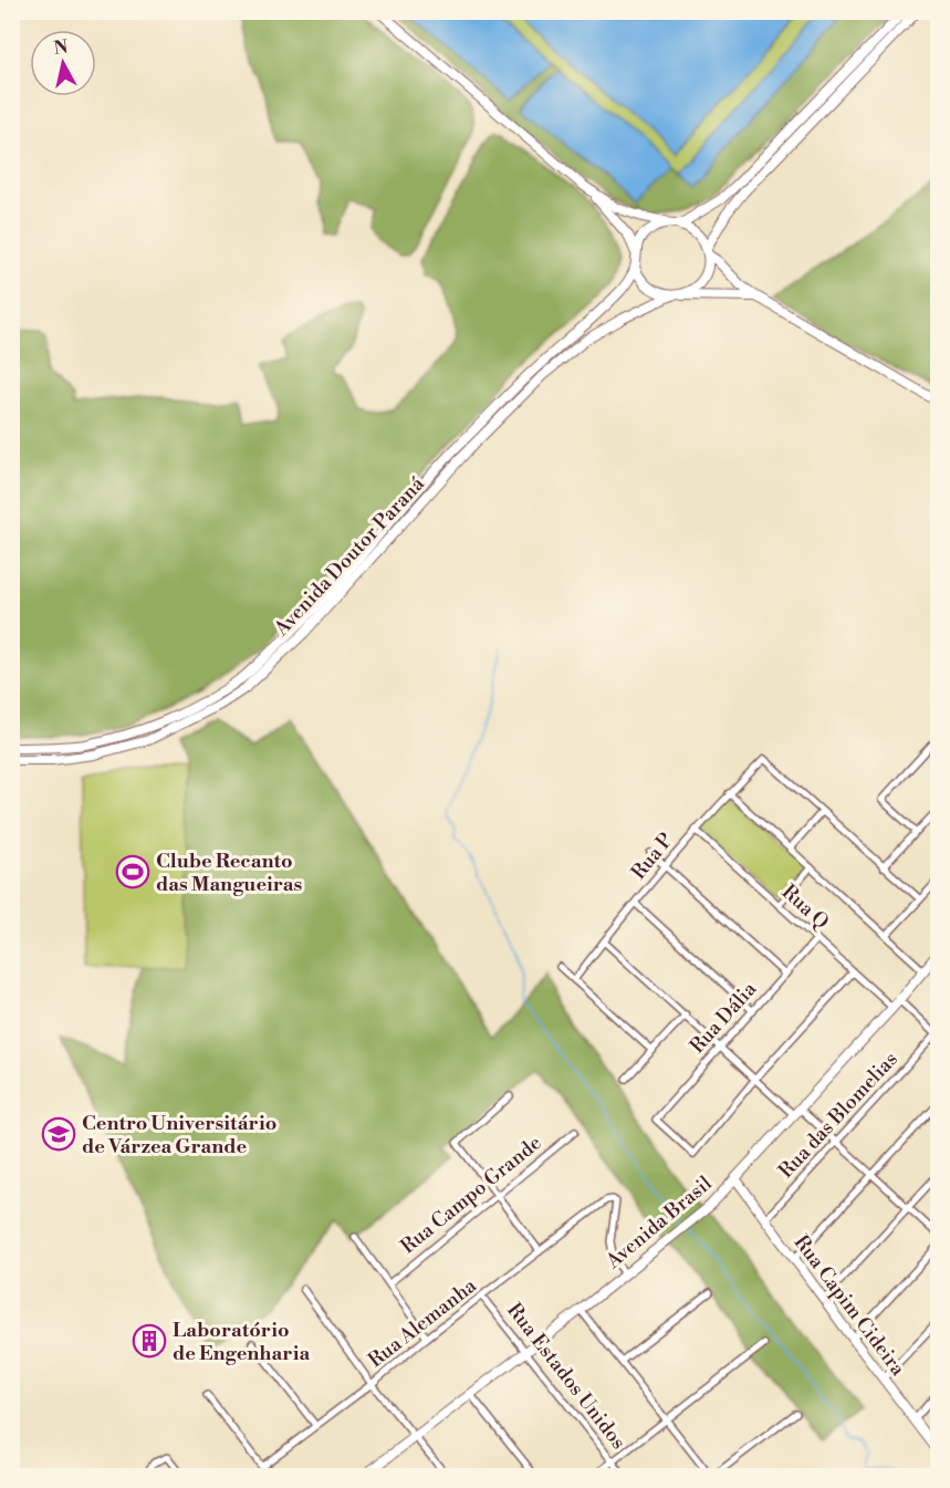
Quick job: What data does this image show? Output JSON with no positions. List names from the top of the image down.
{
  "streets": {
    "main road": ["Avenida Doutor Paraná", "Avenida Brasil", "Rua Capim Cideira"],
    "street": [
      "Rua P",
      "Rua Q",
      "Rua Dália",
      "Rua das Blomelias",
      "Rua Campo Grande",
      "Rua Alemanha",
      "Rua Estados Unidos"
    ]
  },
  "crossings": [
    ["Rua P", "Rua Q"],
    ["Rua Q", "Rua Dália"],
    ["Rua Q", "Rua das Blomelias"],
    ["Rua Q", "Avenida Brasil"],
    ["Rua das Blomelias", "Rua Capim Cideira"],
    ["Avenida Brasil", "Rua Capim Cideira"],
    ["Avenida Brasil", "Rua Alemanha"],
    ["Avenida Brasil", "Rua Estados Unidos"],
    ["Rua Alemanha", "Rua Estados Unidos"]
  ],
  "places": {
    "sports": ["Clube Recanto das Mangueiras"],
    "school or university": ["Centro Universitário de Várzea Grande"],
    "building": ["Laboratório de Engenharia"]
  },
  "north": "top"
}
